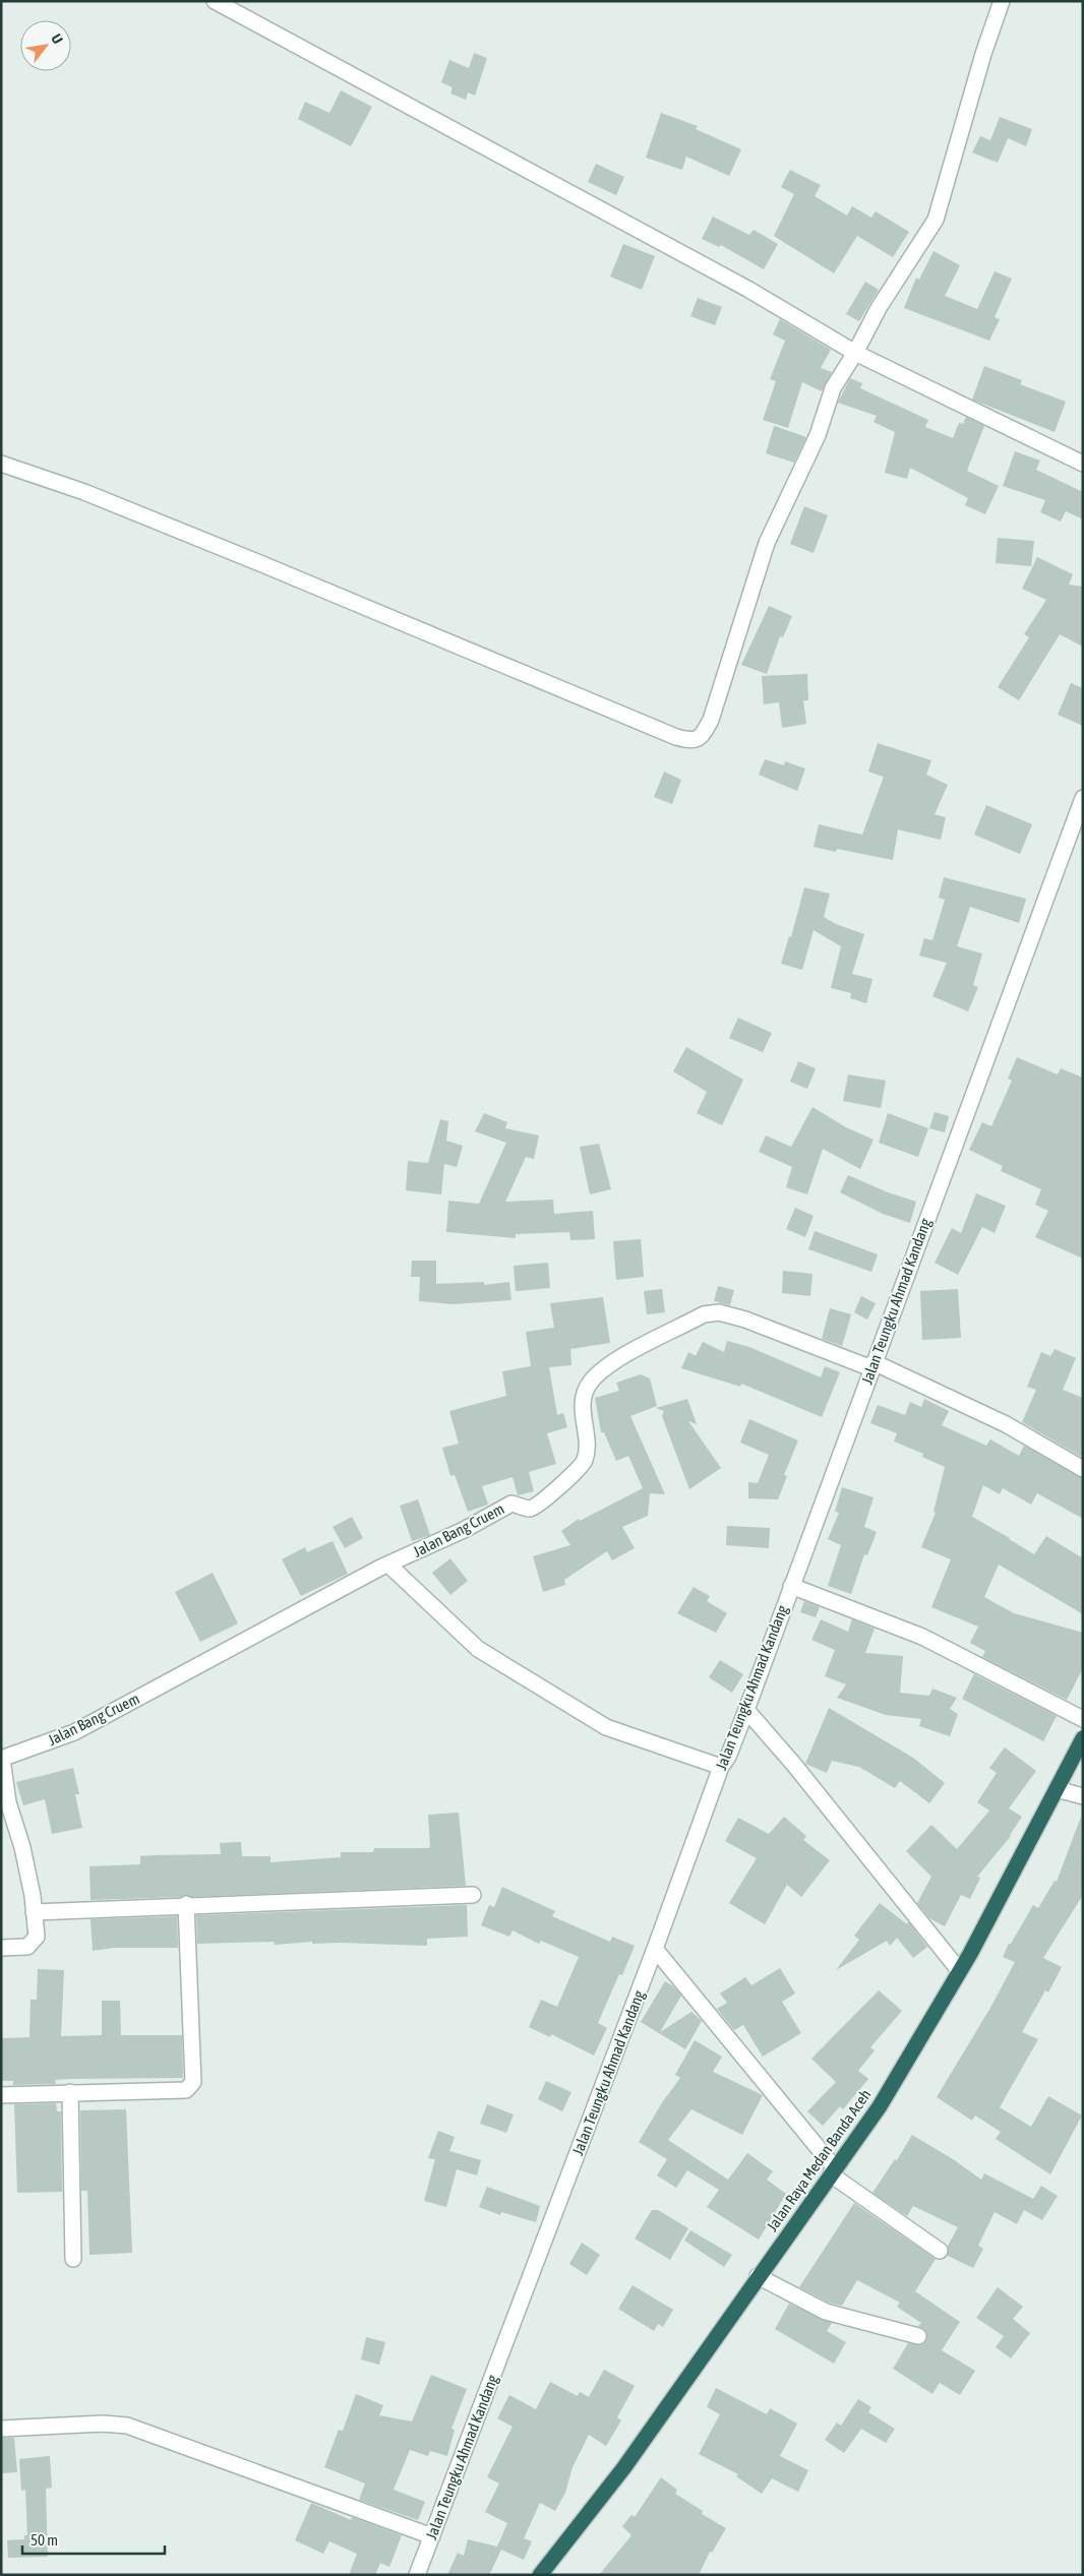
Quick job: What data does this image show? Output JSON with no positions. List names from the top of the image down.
{
  "streets": {
    "highway": ["Jalan Raya Medan Banda Aceh"],
    "street": ["Jalan Teungku Ahmad Kandang", "Jalan Bang Cruem"]
  },
  "crossings": [
    ["Jalan Teungku Ahmad Kandang", "Jalan Bang Cruem"]
  ],
  "scale_bar": "50 m",
  "north": "top right"
}
